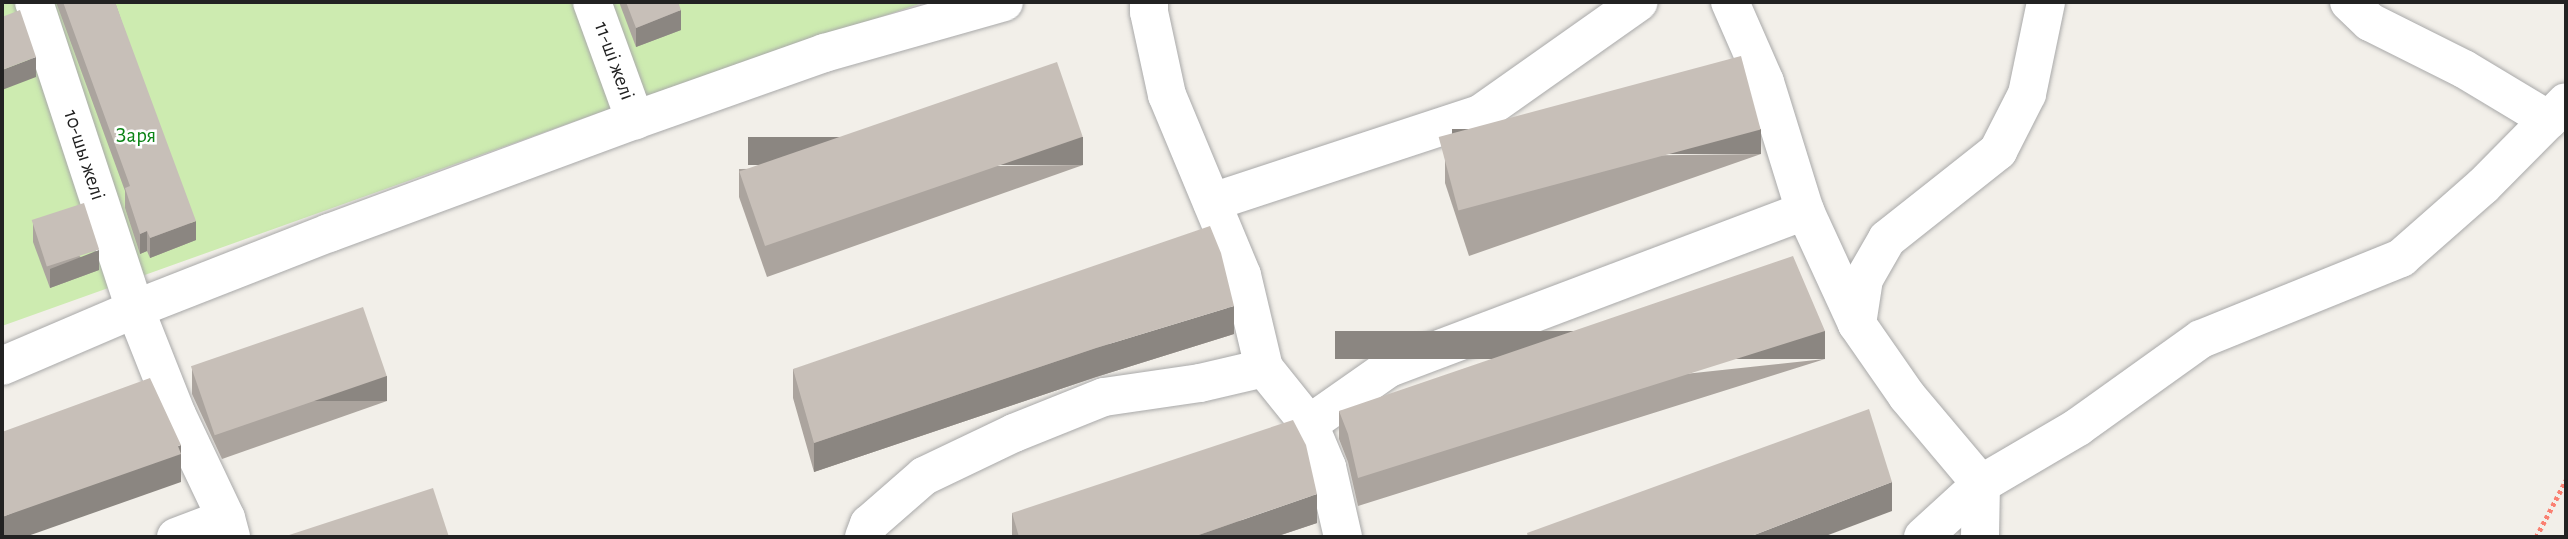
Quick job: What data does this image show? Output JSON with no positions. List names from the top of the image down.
{
  "streets": {
    "street": ["11-ші желі", "10-шы желі"]
  },
  "parks": ["Заря"]
}
